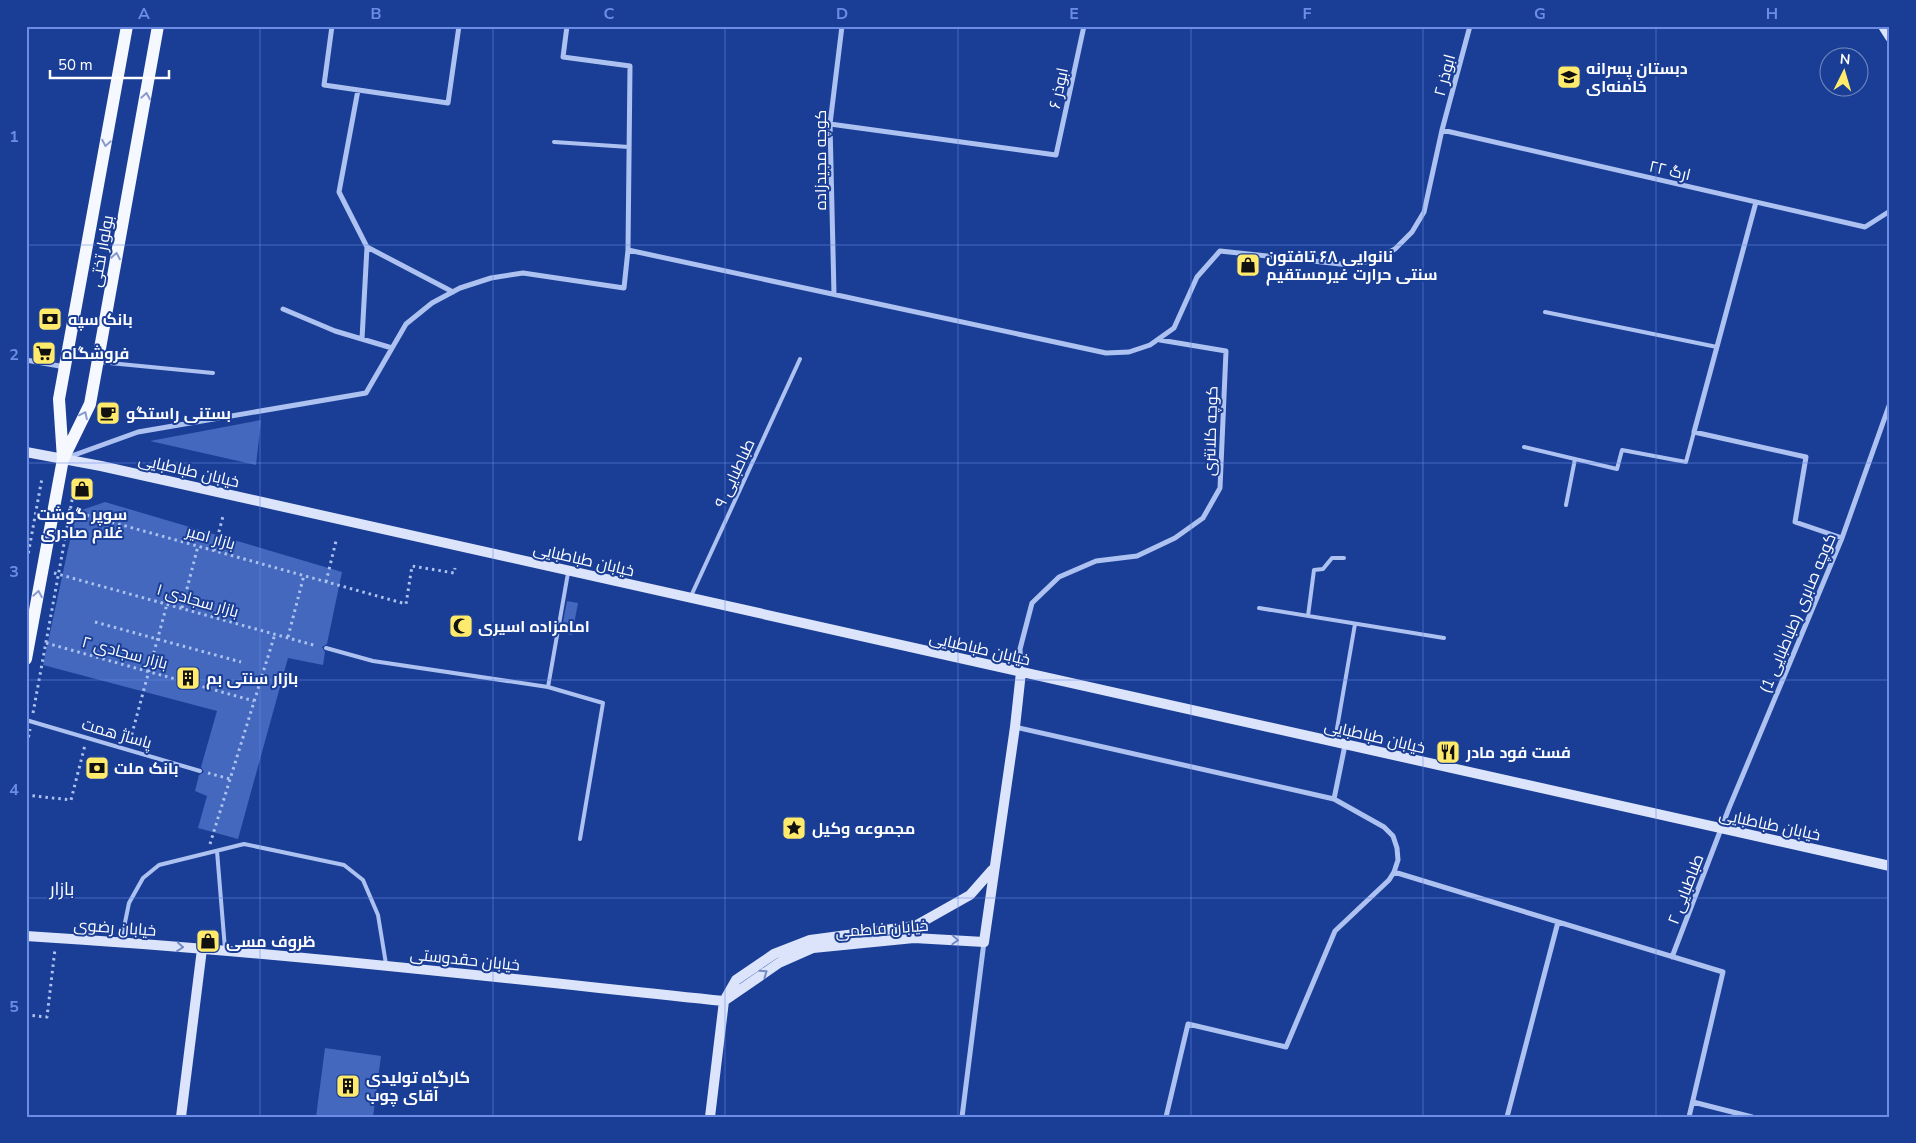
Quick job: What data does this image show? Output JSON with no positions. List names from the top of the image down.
{
  "streets": {
    "main road": [
      "بولوار تختی",
      "خیابان طباطبایی",
      "خیابان رضوی",
      "خیابان فاطمی",
      "خیابان حقدوستی"
    ],
    "street": [
      "ابوذر ۲",
      "ابوذر ۶",
      "کوچه مجیدزاده",
      "ارگ ۲۲",
      "کوچه کلانتری",
      "کوچه صابری (طباطبایی 1)",
      "طباطبایی ۲"
    ],
    "lane": ["طباطبایی ۹", "پاساژ همت"],
    "path": ["بازار امیر", "بازار سجادی ۱", "بازار سجادی ۲"]
  },
  "crossings": [
    ["ابوذر ۲", "ارگ ۲۲"],
    ["ابوذر ۲", "کوچه کلانتری"],
    ["ابوذر ۶", "کوچه مجیدزاده"],
    ["بولوار تختی", "خیابان طباطبایی"],
    ["کوچه کلانتری", "خیابان طباطبایی"],
    ["خیابان طباطبایی", "طباطبایی ۹"],
    ["خیابان طباطبایی", "کوچه صابری (طباطبایی 1)"],
    ["خیابان طباطبایی", "طباطبایی ۲"],
    ["کوچه صابری (طباطبایی 1)", "طباطبایی ۲"],
    ["خیابان رضوی", "خیابان حقدوستی"],
    ["خیابان فاطمی", "خیابان حقدوستی"]
  ],
  "one_way": ["خیابان رضوی"],
  "districts": ["بازار"],
  "places": {
    "school or university": ["دبستان پسرانه خامنه‌ای"],
    "shop": ["نانوایی ۶۸ تافتون سنتی حرارت غیرمستقیم", "سوپر گوشت غلام صادری", "ظروف مسی"],
    "bank": ["بانک سپه", "بانک ملت"],
    "supermarket": ["فروشگاه"],
    "cafe": ["بستنی راستگو"],
    "mosque": ["امامزاده اسیری"],
    "building": ["بازار سنتی بم", "کارگاه تولیدی آقای چوب"],
    "restaurant": ["فست فود مادر"],
    "place": ["مجموعه وکیل"]
  },
  "scale_bar": "50 m",
  "north": "top",
  "grid": {
    "columns": [
      "A",
      "B",
      "C",
      "D",
      "E",
      "F",
      "G",
      "H"
    ],
    "rows": [
      "1",
      "2",
      "3",
      "4",
      "5"
    ]
  }
}
